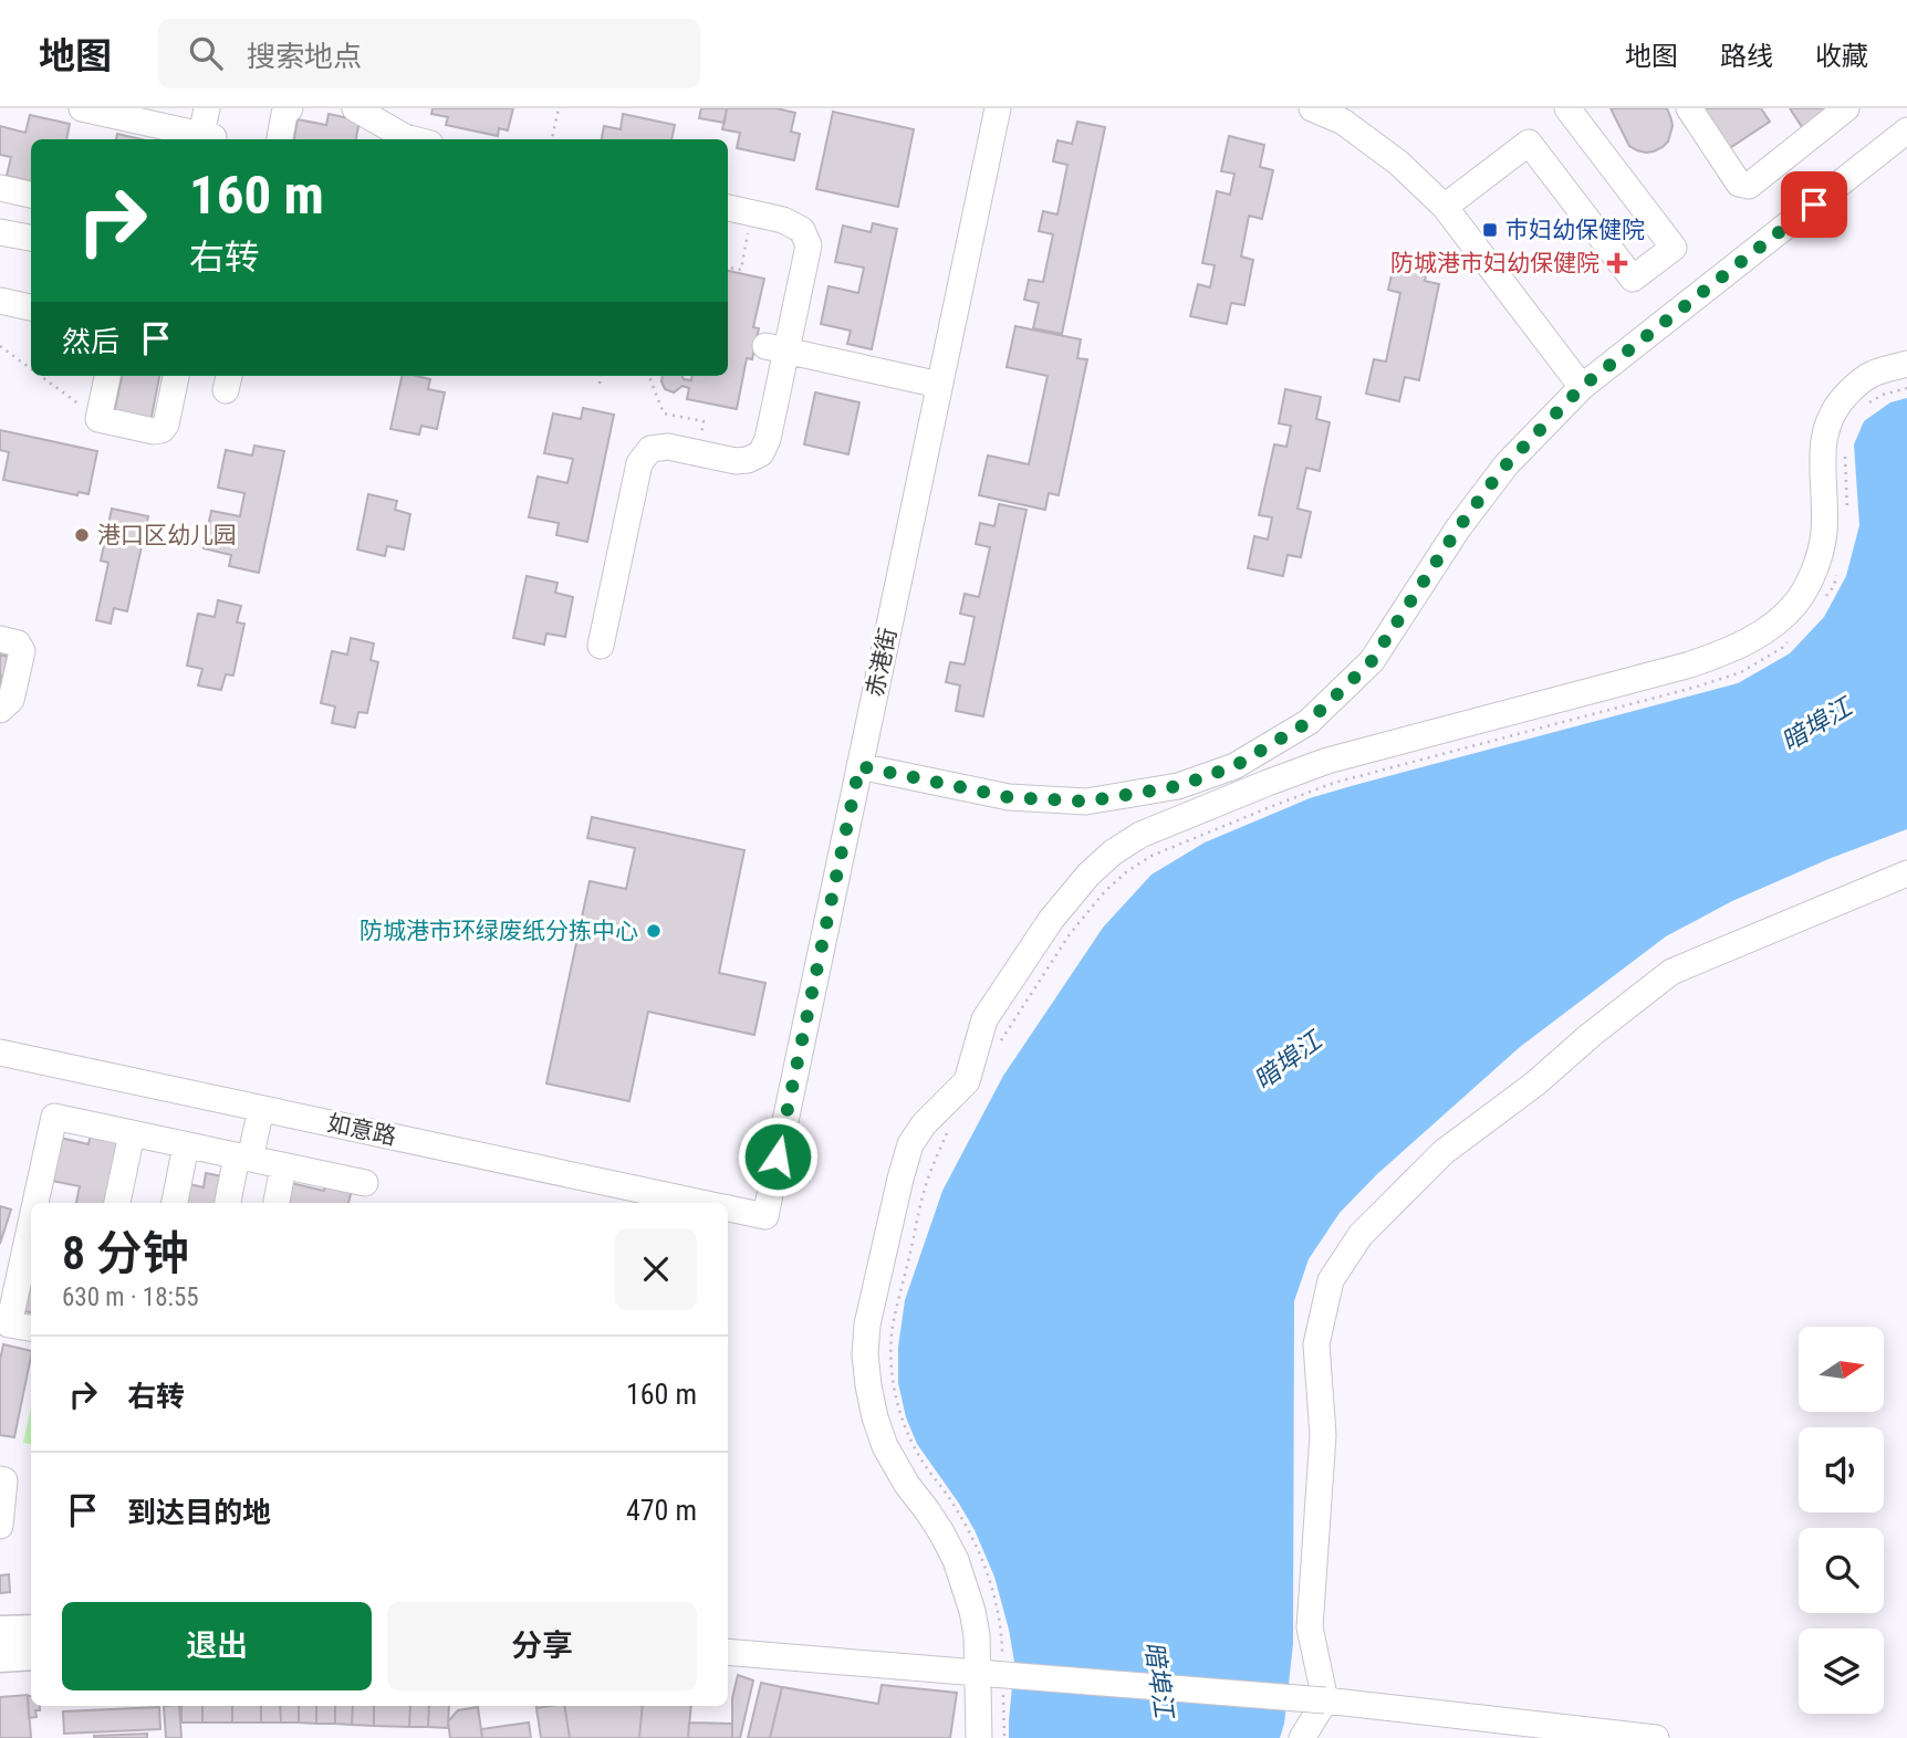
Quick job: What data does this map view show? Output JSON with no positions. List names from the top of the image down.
{
  "streets": {
    "street": ["赤港街", "如意路"]
  },
  "crossings": [
    ["赤港街", "如意路"]
  ],
  "water": ["暗埠江"],
  "places": {
    "transit": ["巿妇幼保健院"],
    "health": ["防城港市妇幼保健院"],
    "other": ["港口区幼儿园", "防城港市环绿废纸分拣中心"]
  },
  "north": "right",
  "page": {
    "header": "地图",
    "search": "搜索地点",
    "nav": ["地图", "路线", "收藏"],
    "turn": ["160 m", "右转"],
    "then": "然后",
    "heading": ["8 分钟", "630 m · 18:55"],
    "list": [
      {
        "name": "右转",
        "value": "160 m"
      },
      {
        "name": "到达目的地",
        "value": "470 m"
      }
    ],
    "buttons": ["退出", "分享"]
  }
}
